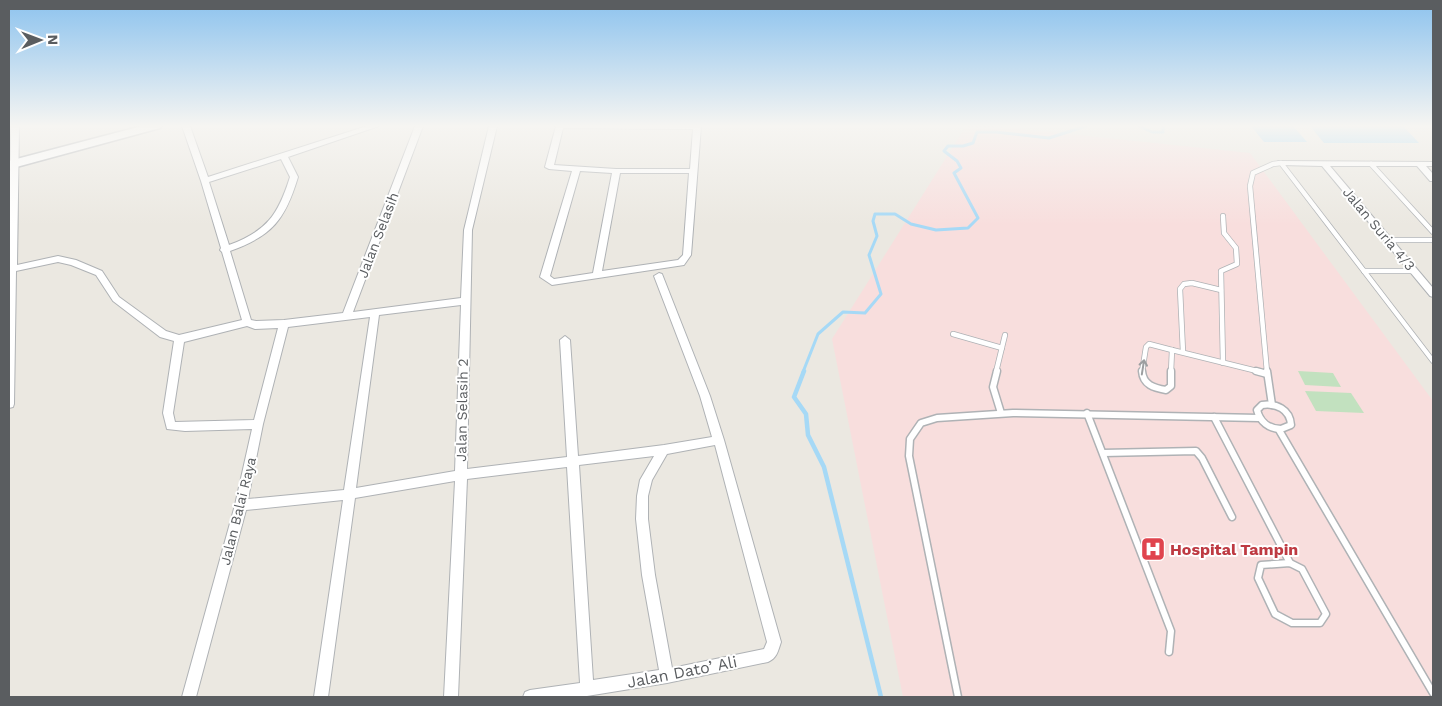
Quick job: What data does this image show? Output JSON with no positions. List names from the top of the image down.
{
  "streets": {
    "street": [
      "Jalan Suria 4/3",
      "Jalan Selasih",
      "Jalan Selasih 2",
      "Jalan Balai Raya",
      "Jalan Dato’ Ali"
    ]
  },
  "places": {
    "hospital": ["Hospital Tampin"]
  },
  "north": "right"
}
